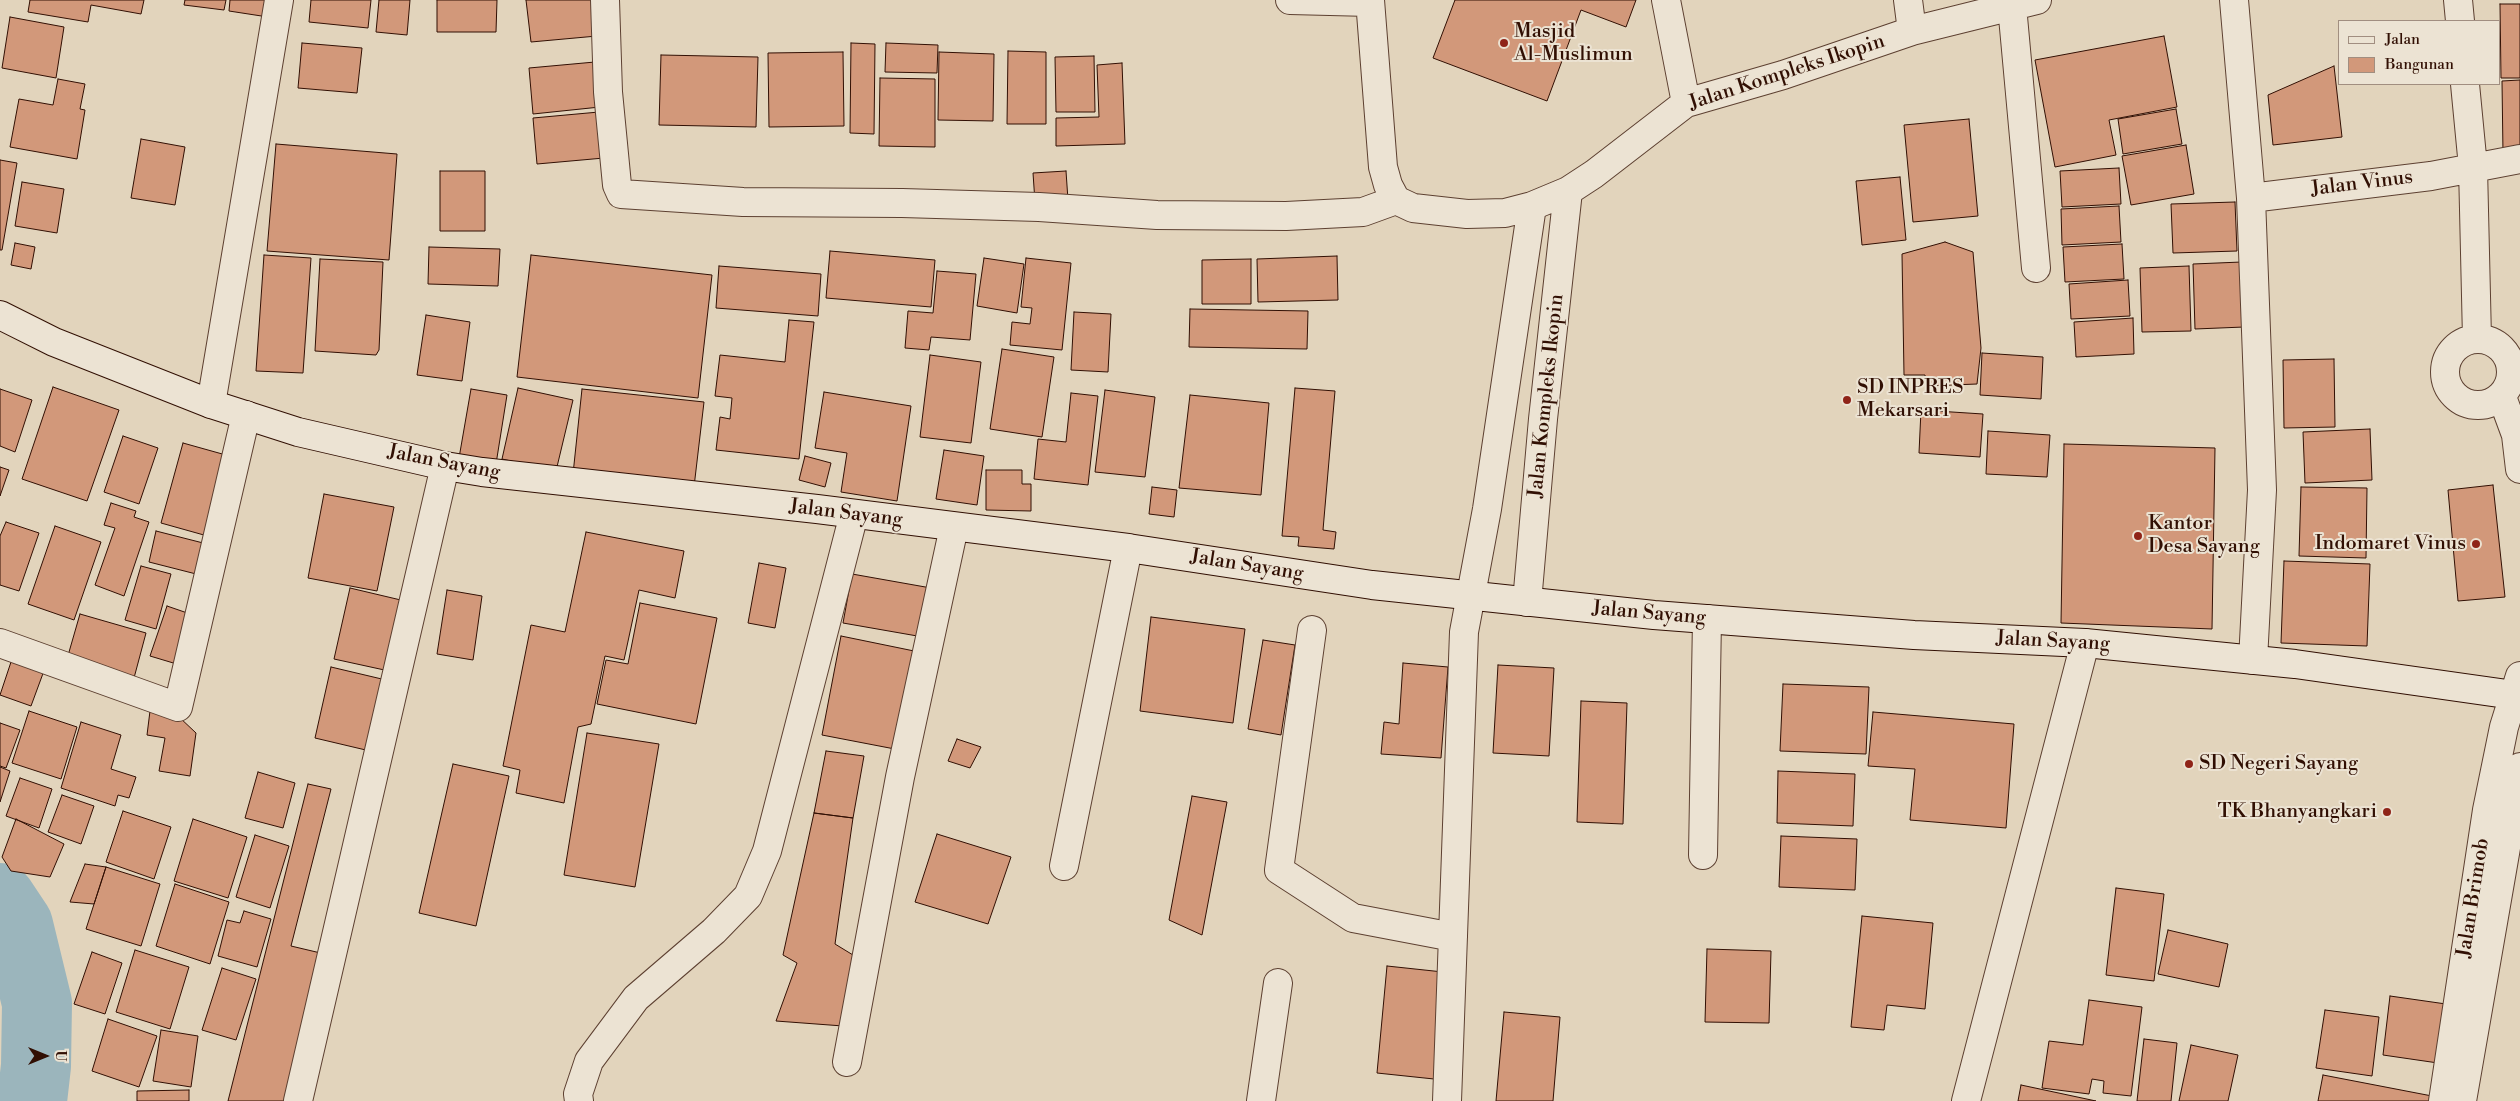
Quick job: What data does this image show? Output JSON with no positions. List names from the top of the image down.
{
  "streets": {
    "street": [
      "Jalan Kompleks Ikopin",
      "Jalan Vinus",
      "Jalan Sayang",
      "Jalan Brimob"
    ]
  },
  "crossings": [
    ["Jalan Kompleks Ikopin", "Jalan Sayang"],
    ["Jalan Sayang", "Jalan Brimob"]
  ],
  "places": [
    "Masjid Al-Muslimun",
    "SD INPRES Mekarsari",
    "Kantor Desa Sayang",
    "Indomaret Vinus",
    "SD Negeri Sayang",
    "TK Bhanyangkari"
  ],
  "legend": ["Jalan", "Bangunan"],
  "north": "right"
}
